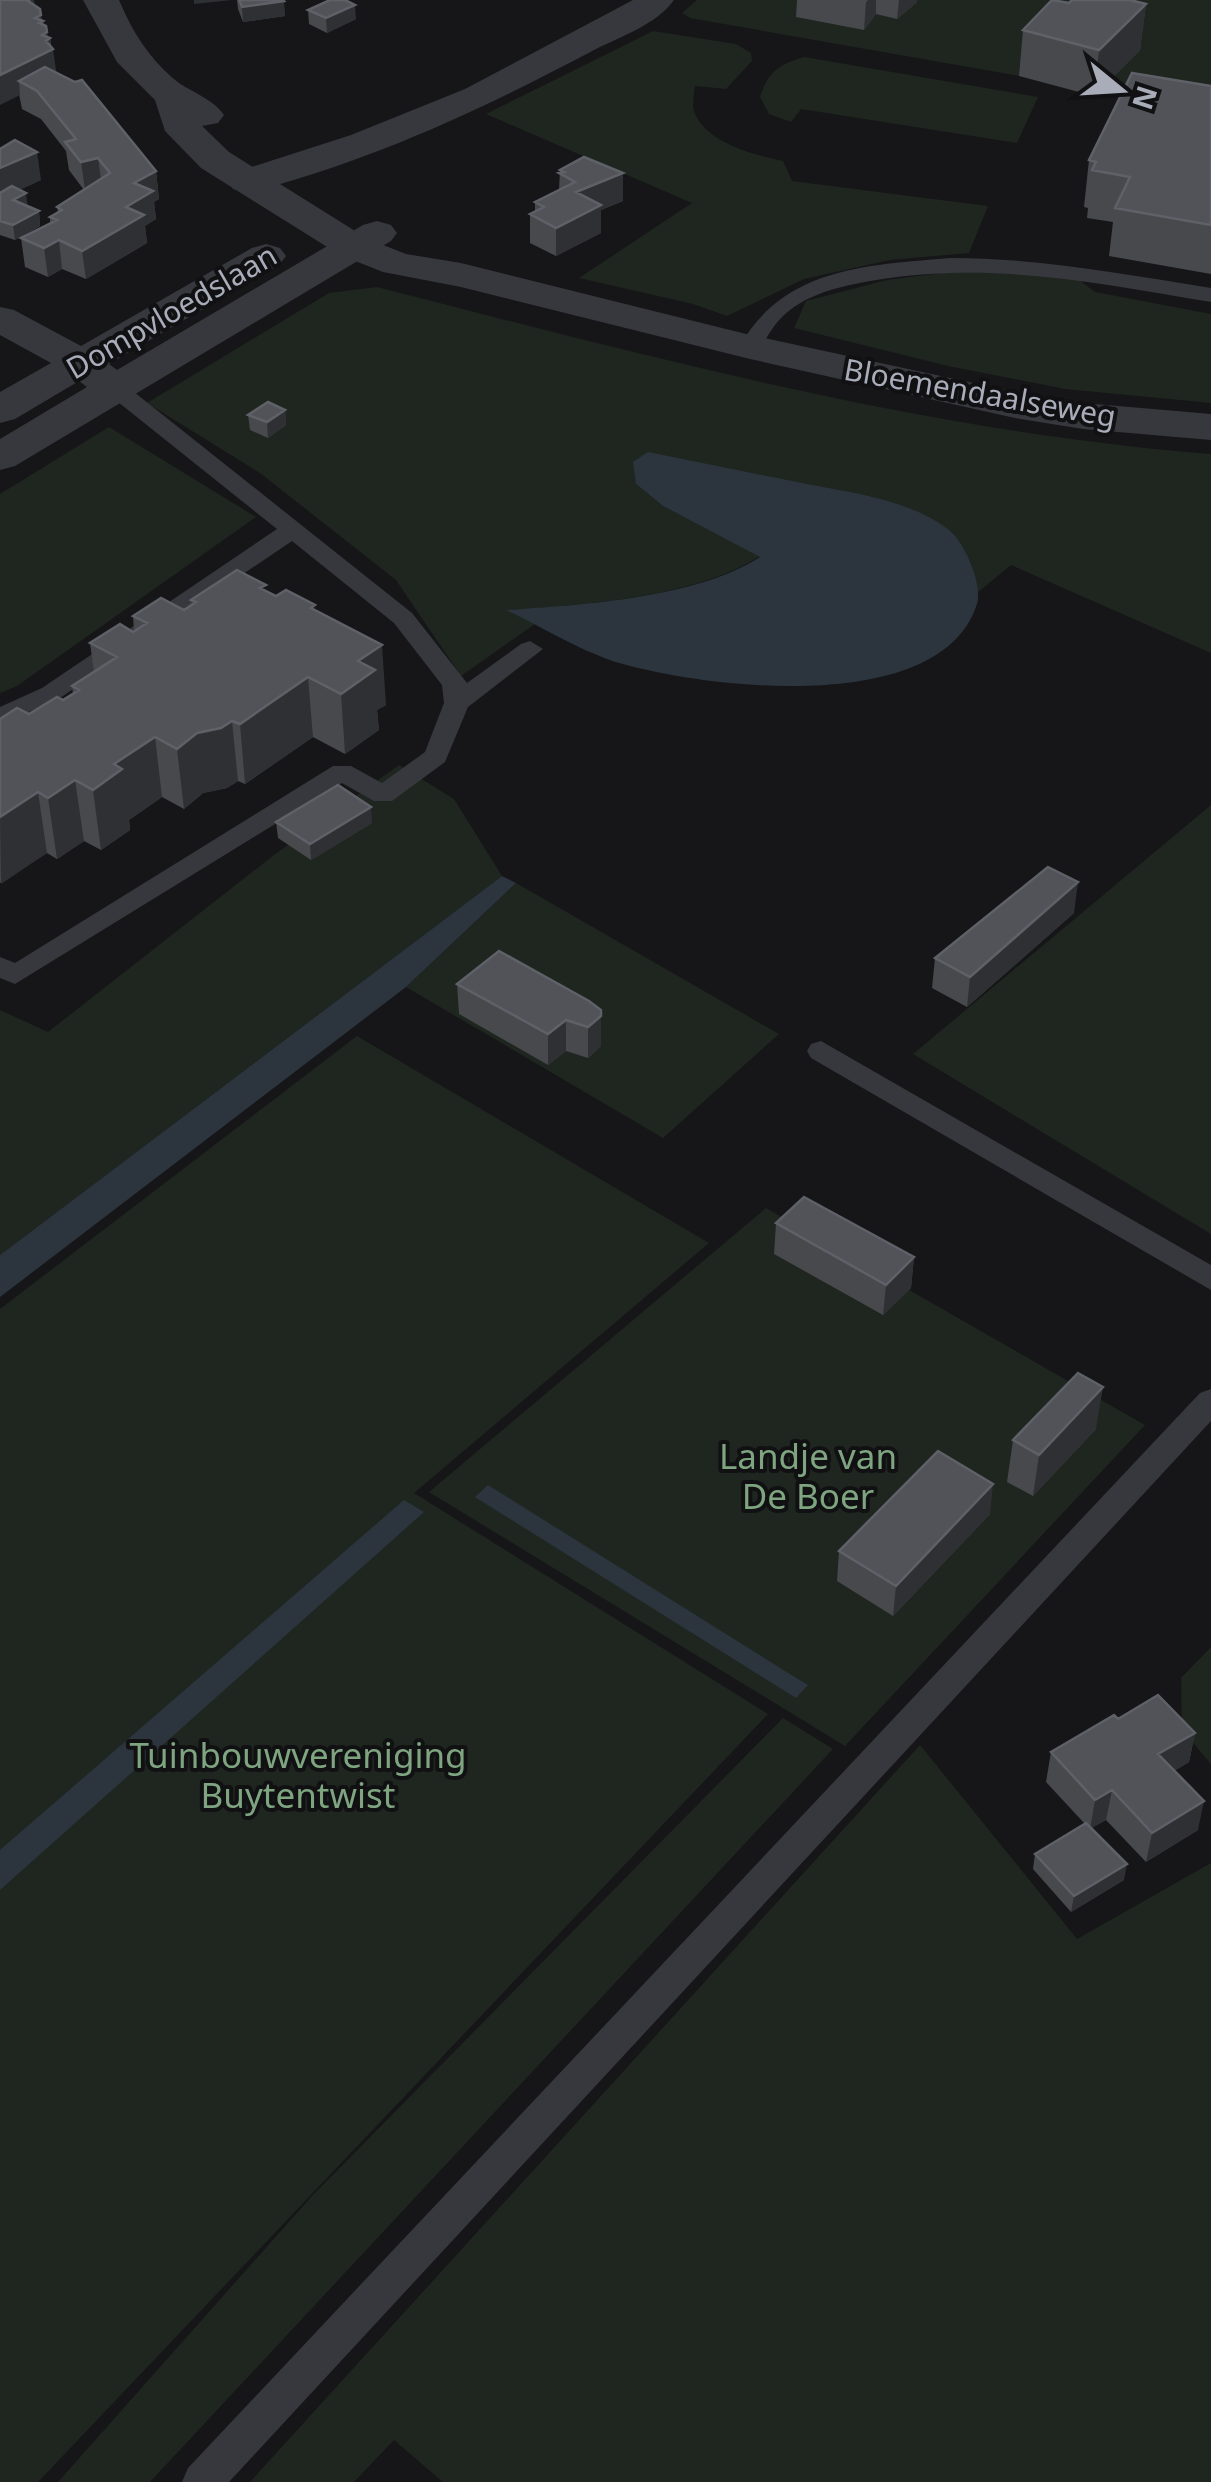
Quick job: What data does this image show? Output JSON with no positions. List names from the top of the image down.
{
  "streets": {
    "street": ["Dompvloedslaan", "Bloemendaalseweg"]
  },
  "crossings": [
    ["Dompvloedslaan", "Bloemendaalseweg"]
  ],
  "parks": ["Landje van De Boer", "Tuinbouwvereniging Buytentwist"],
  "north": "right"
}
